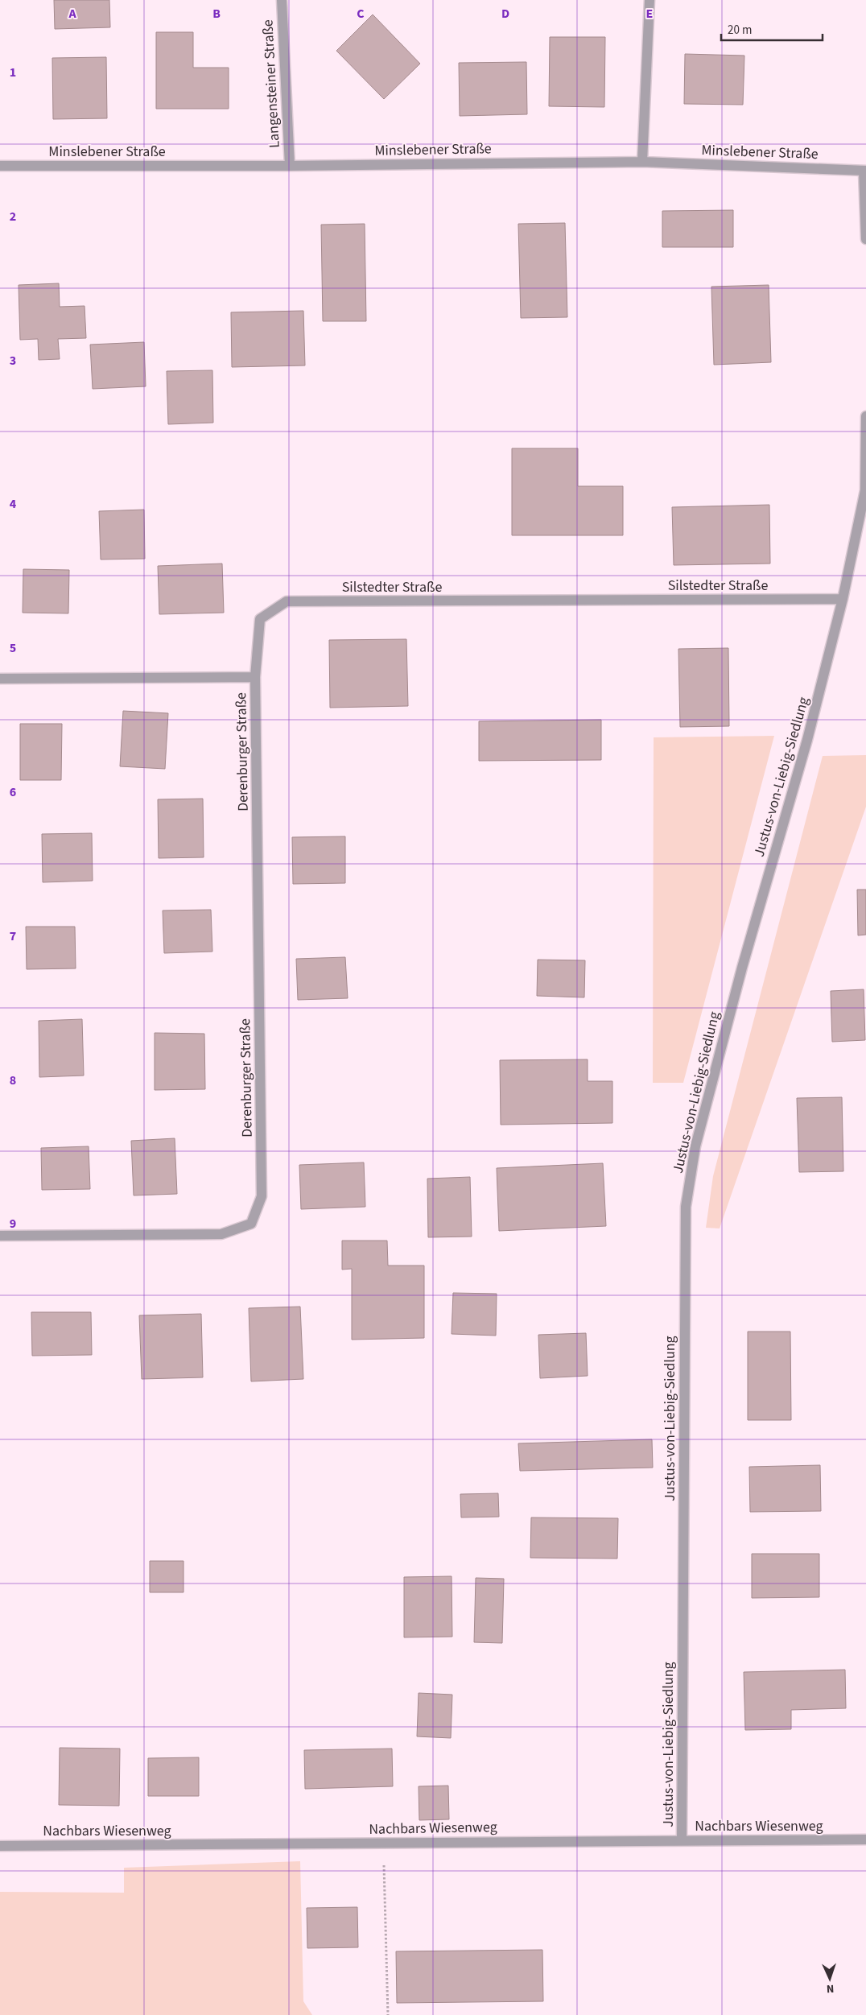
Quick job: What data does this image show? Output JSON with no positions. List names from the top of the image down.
{
  "streets": {
    "street": [
      "Langensteiner Straße",
      "Minslebener Straße",
      "Silstedter Straße",
      "Derenburger Straße",
      "Justus-von-Liebig-Siedlung",
      "Nachbars Wiesenweg"
    ]
  },
  "crossings": [
    ["Langensteiner Straße", "Minslebener Straße"],
    ["Silstedter Straße", "Derenburger Straße"],
    ["Silstedter Straße", "Justus-von-Liebig-Siedlung"],
    ["Justus-von-Liebig-Siedlung", "Nachbars Wiesenweg"]
  ],
  "scale_bar": "20 m",
  "north": "bottom",
  "grid": {
    "columns": [
      "A",
      "B",
      "C",
      "D",
      "E"
    ],
    "rows": [
      "1",
      "2",
      "3",
      "4",
      "5",
      "6",
      "7",
      "8",
      "9"
    ]
  }
}
